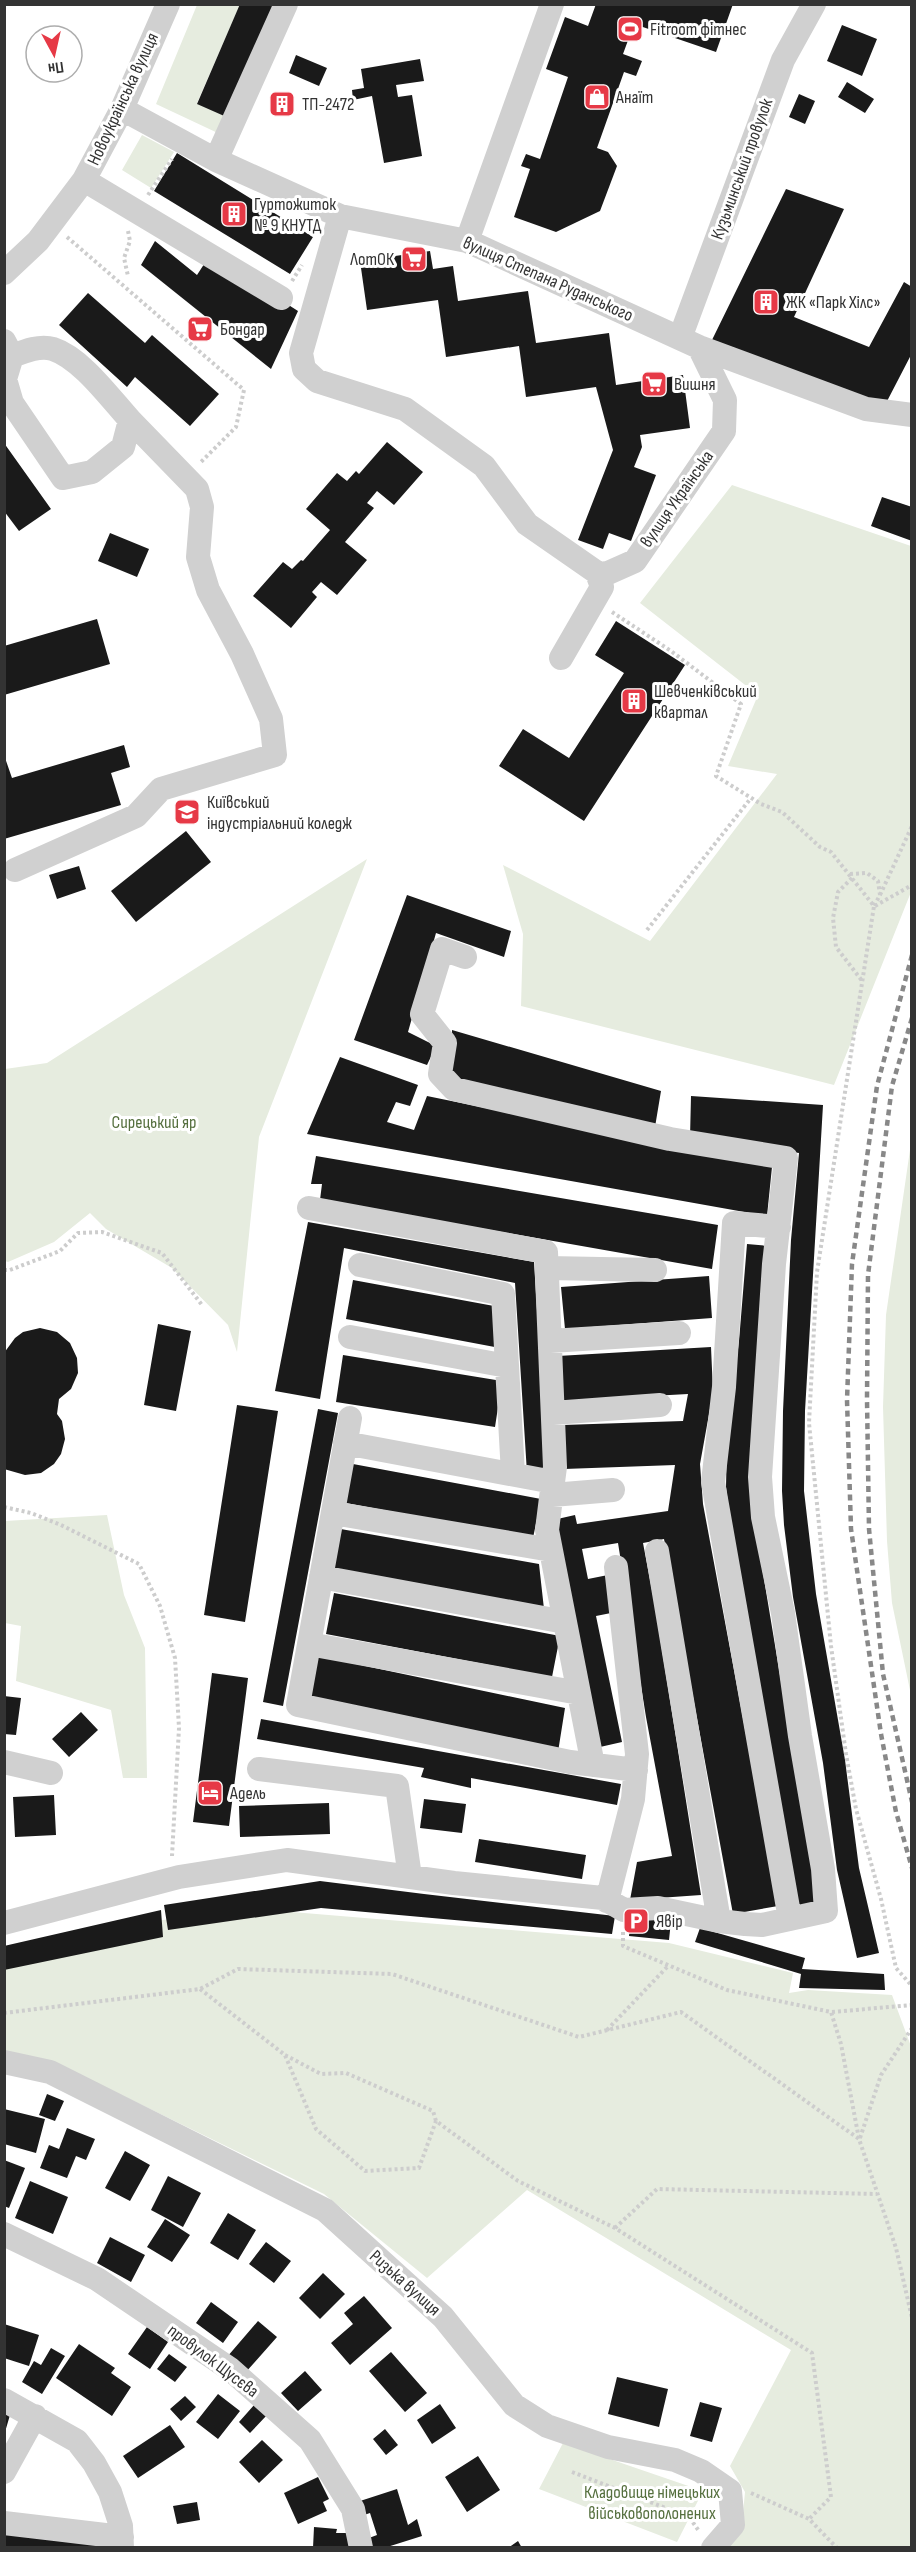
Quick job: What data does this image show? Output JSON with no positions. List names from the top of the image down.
{
  "streets": {
    "street": [
      "Новоукраїнська вулиця",
      "Кузьминський провулок",
      "вулиця Степана Руданського",
      "вулиця Українська",
      "Ризька вулиця",
      "провулок Щусєва"
    ]
  },
  "crossings": [
    ["Новоукраїнська вулиця", "вулиця Степана Руданського"],
    ["Кузьминський провулок", "вулиця Степана Руданського"],
    ["Кузьминський провулок", "вулиця Українська"],
    ["вулиця Степана Руданського", "вулиця Українська"]
  ],
  "parks": ["Сирецький яр", "Кладовище німецьких військовополонених"],
  "places": {
    "sports": ["Fitroom фітнес"],
    "shop": ["Анаїт"],
    "building": [
      "ТП-2472",
      "Гуртожиток № 9 КНУТД",
      "ЖК «Парк Хілс»",
      "Шевченківський квартал"
    ],
    "supermarket": ["ЛотОК", "Бондар", "Вишня"],
    "school or university": ["Київський індустріальний коледж"],
    "hotel": ["Адель"],
    "parking": ["Явір"]
  },
  "north": "bottom"
}
